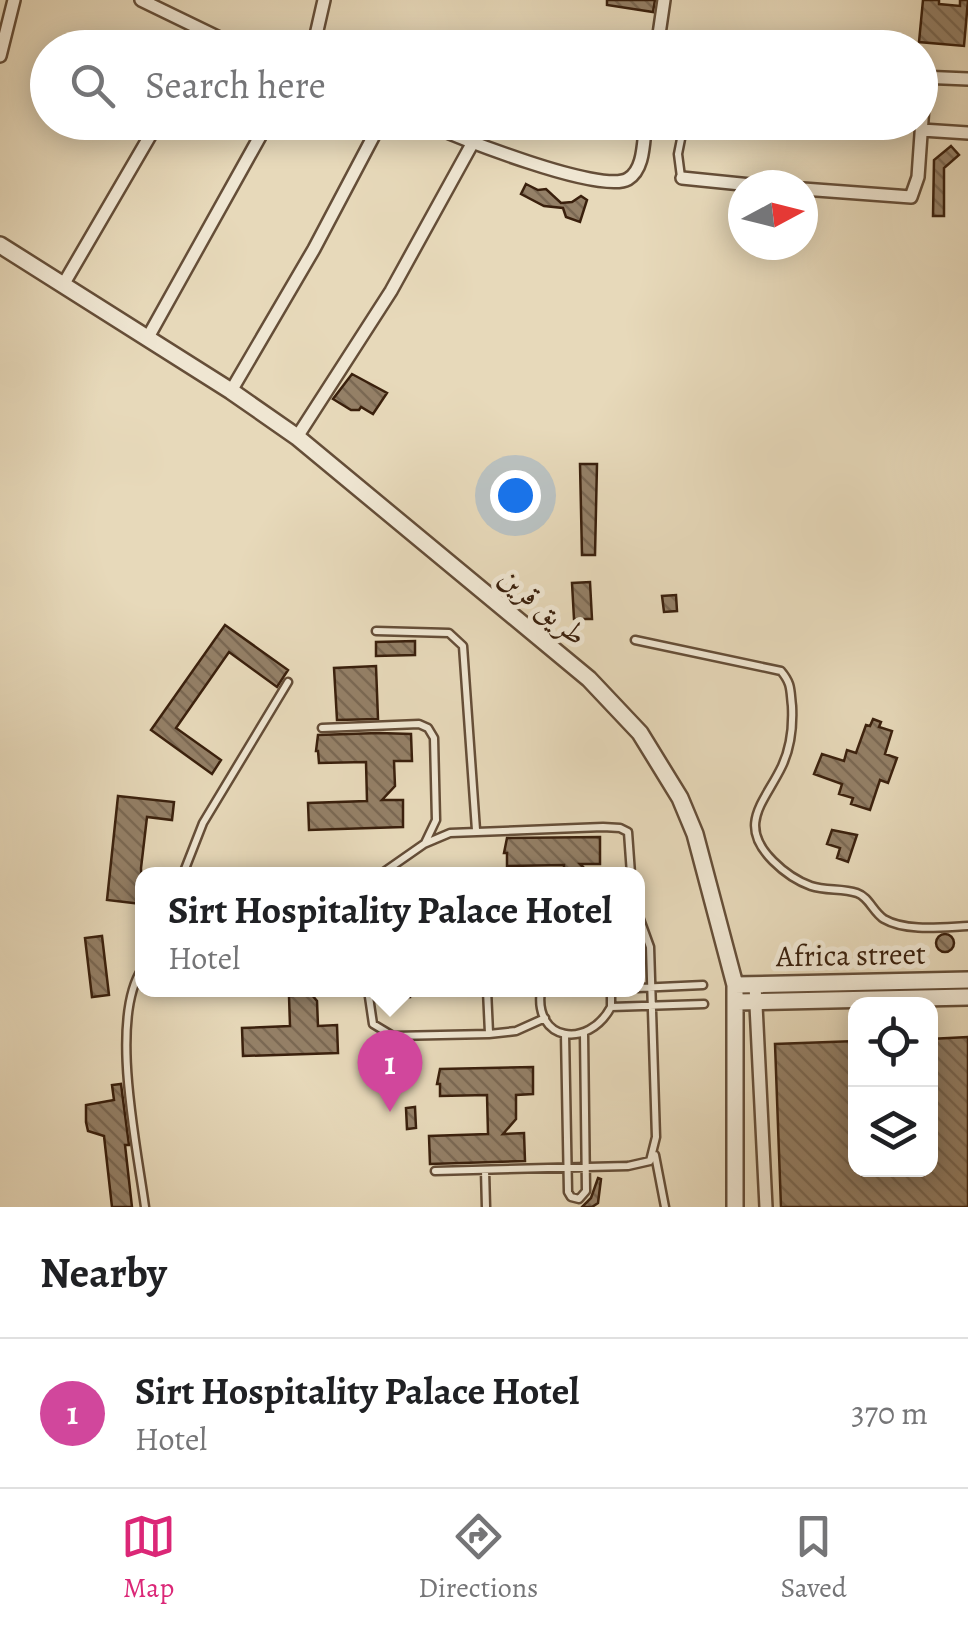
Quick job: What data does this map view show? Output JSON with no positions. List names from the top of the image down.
{
  "streets": {
    "street": ["طريق قرين", "Africa street"]
  },
  "crossings": [
    ["طريق قرين", "Africa street"]
  ],
  "north": "right",
  "page": {
    "search": "Search here",
    "popup": ["Sirt Hospitality Palace Hotel", "Hotel"],
    "pins": "1",
    "heading": "Nearby",
    "list": [
      {
        "mark": "1",
        "name": "Sirt Hospitality Palace Hotel",
        "note": "Hotel",
        "value": "370 m"
      }
    ],
    "nav": ["Map", "Directions", "Saved"]
  }
}
